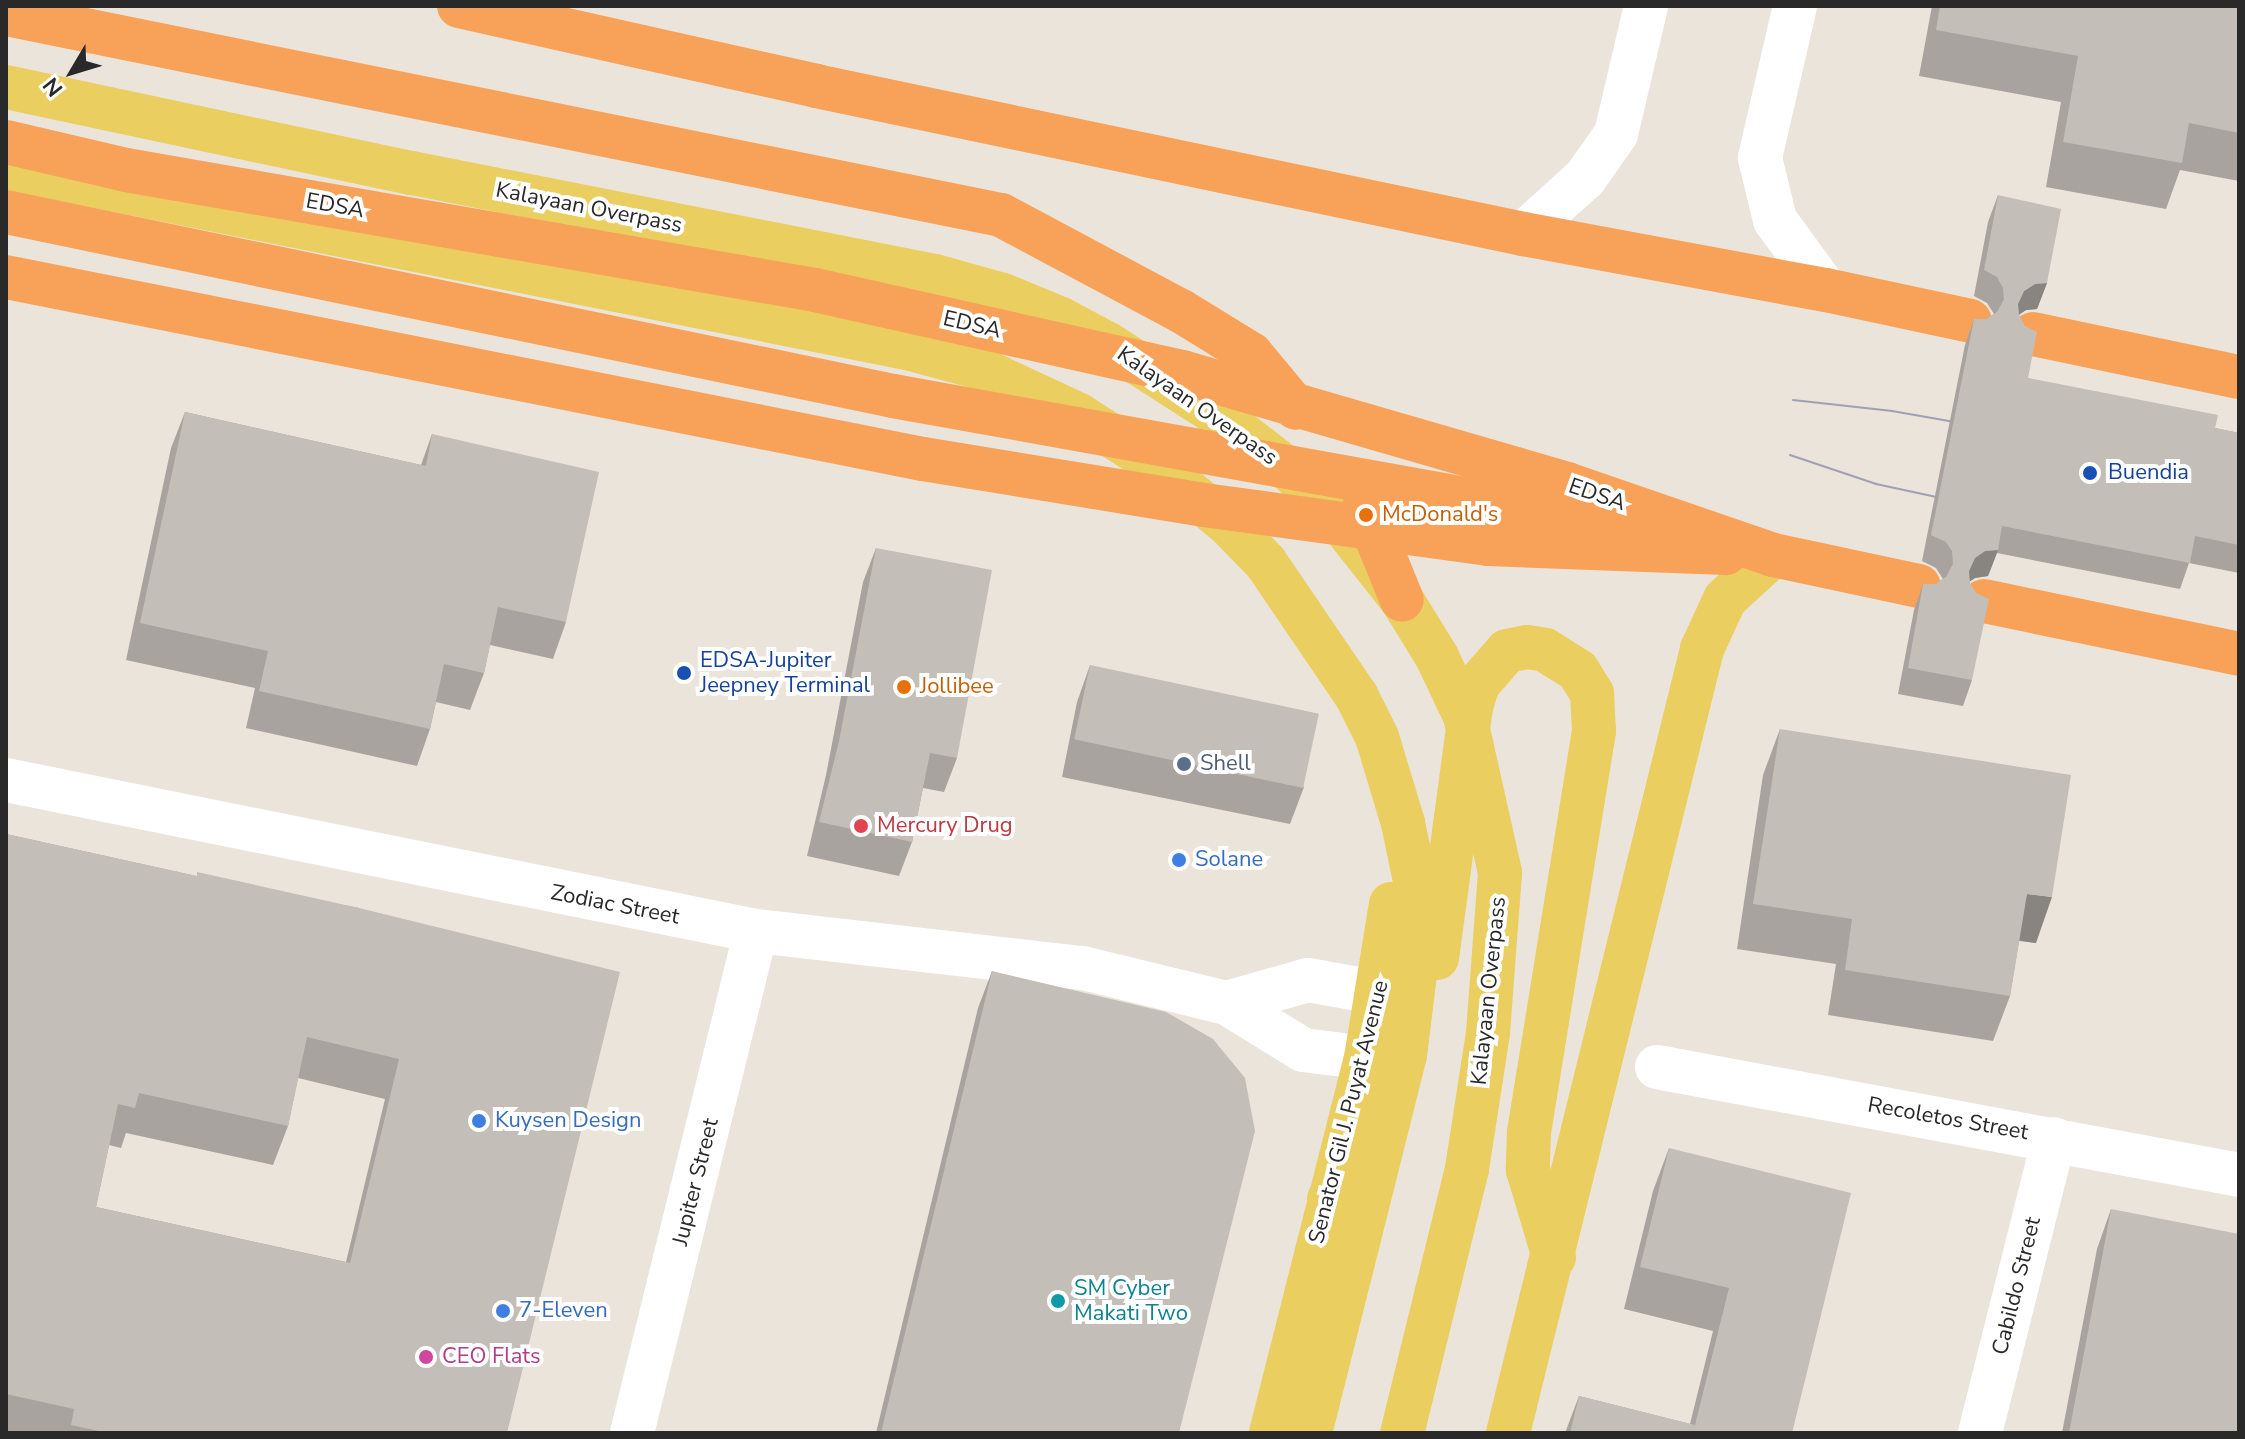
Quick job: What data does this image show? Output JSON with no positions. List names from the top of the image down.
{
  "streets": {
    "highway": ["EDSA"],
    "main road": ["Kalayaan Overpass", "Senator Gil J. Puyat Avenue"],
    "street": [
      "Zodiac Street",
      "Recoletos Street",
      "Jupiter Street",
      "Cabildo Street"
    ]
  },
  "crossings": [
    ["Zodiac Street", "Senator Gil J. Puyat Avenue"],
    ["Zodiac Street", "Jupiter Street"],
    ["Recoletos Street", "Cabildo Street"]
  ],
  "places": [
    "Buendia",
    "McDonald's",
    "EDSA-Jupiter Jeepney Terminal",
    "Jollibee",
    "Shell",
    "Mercury Drug",
    "Solane",
    "Kuysen Design",
    "SM Cyber Makati Two",
    "7-Eleven",
    "CEO Flats"
  ],
  "north": "bottom left"
}
